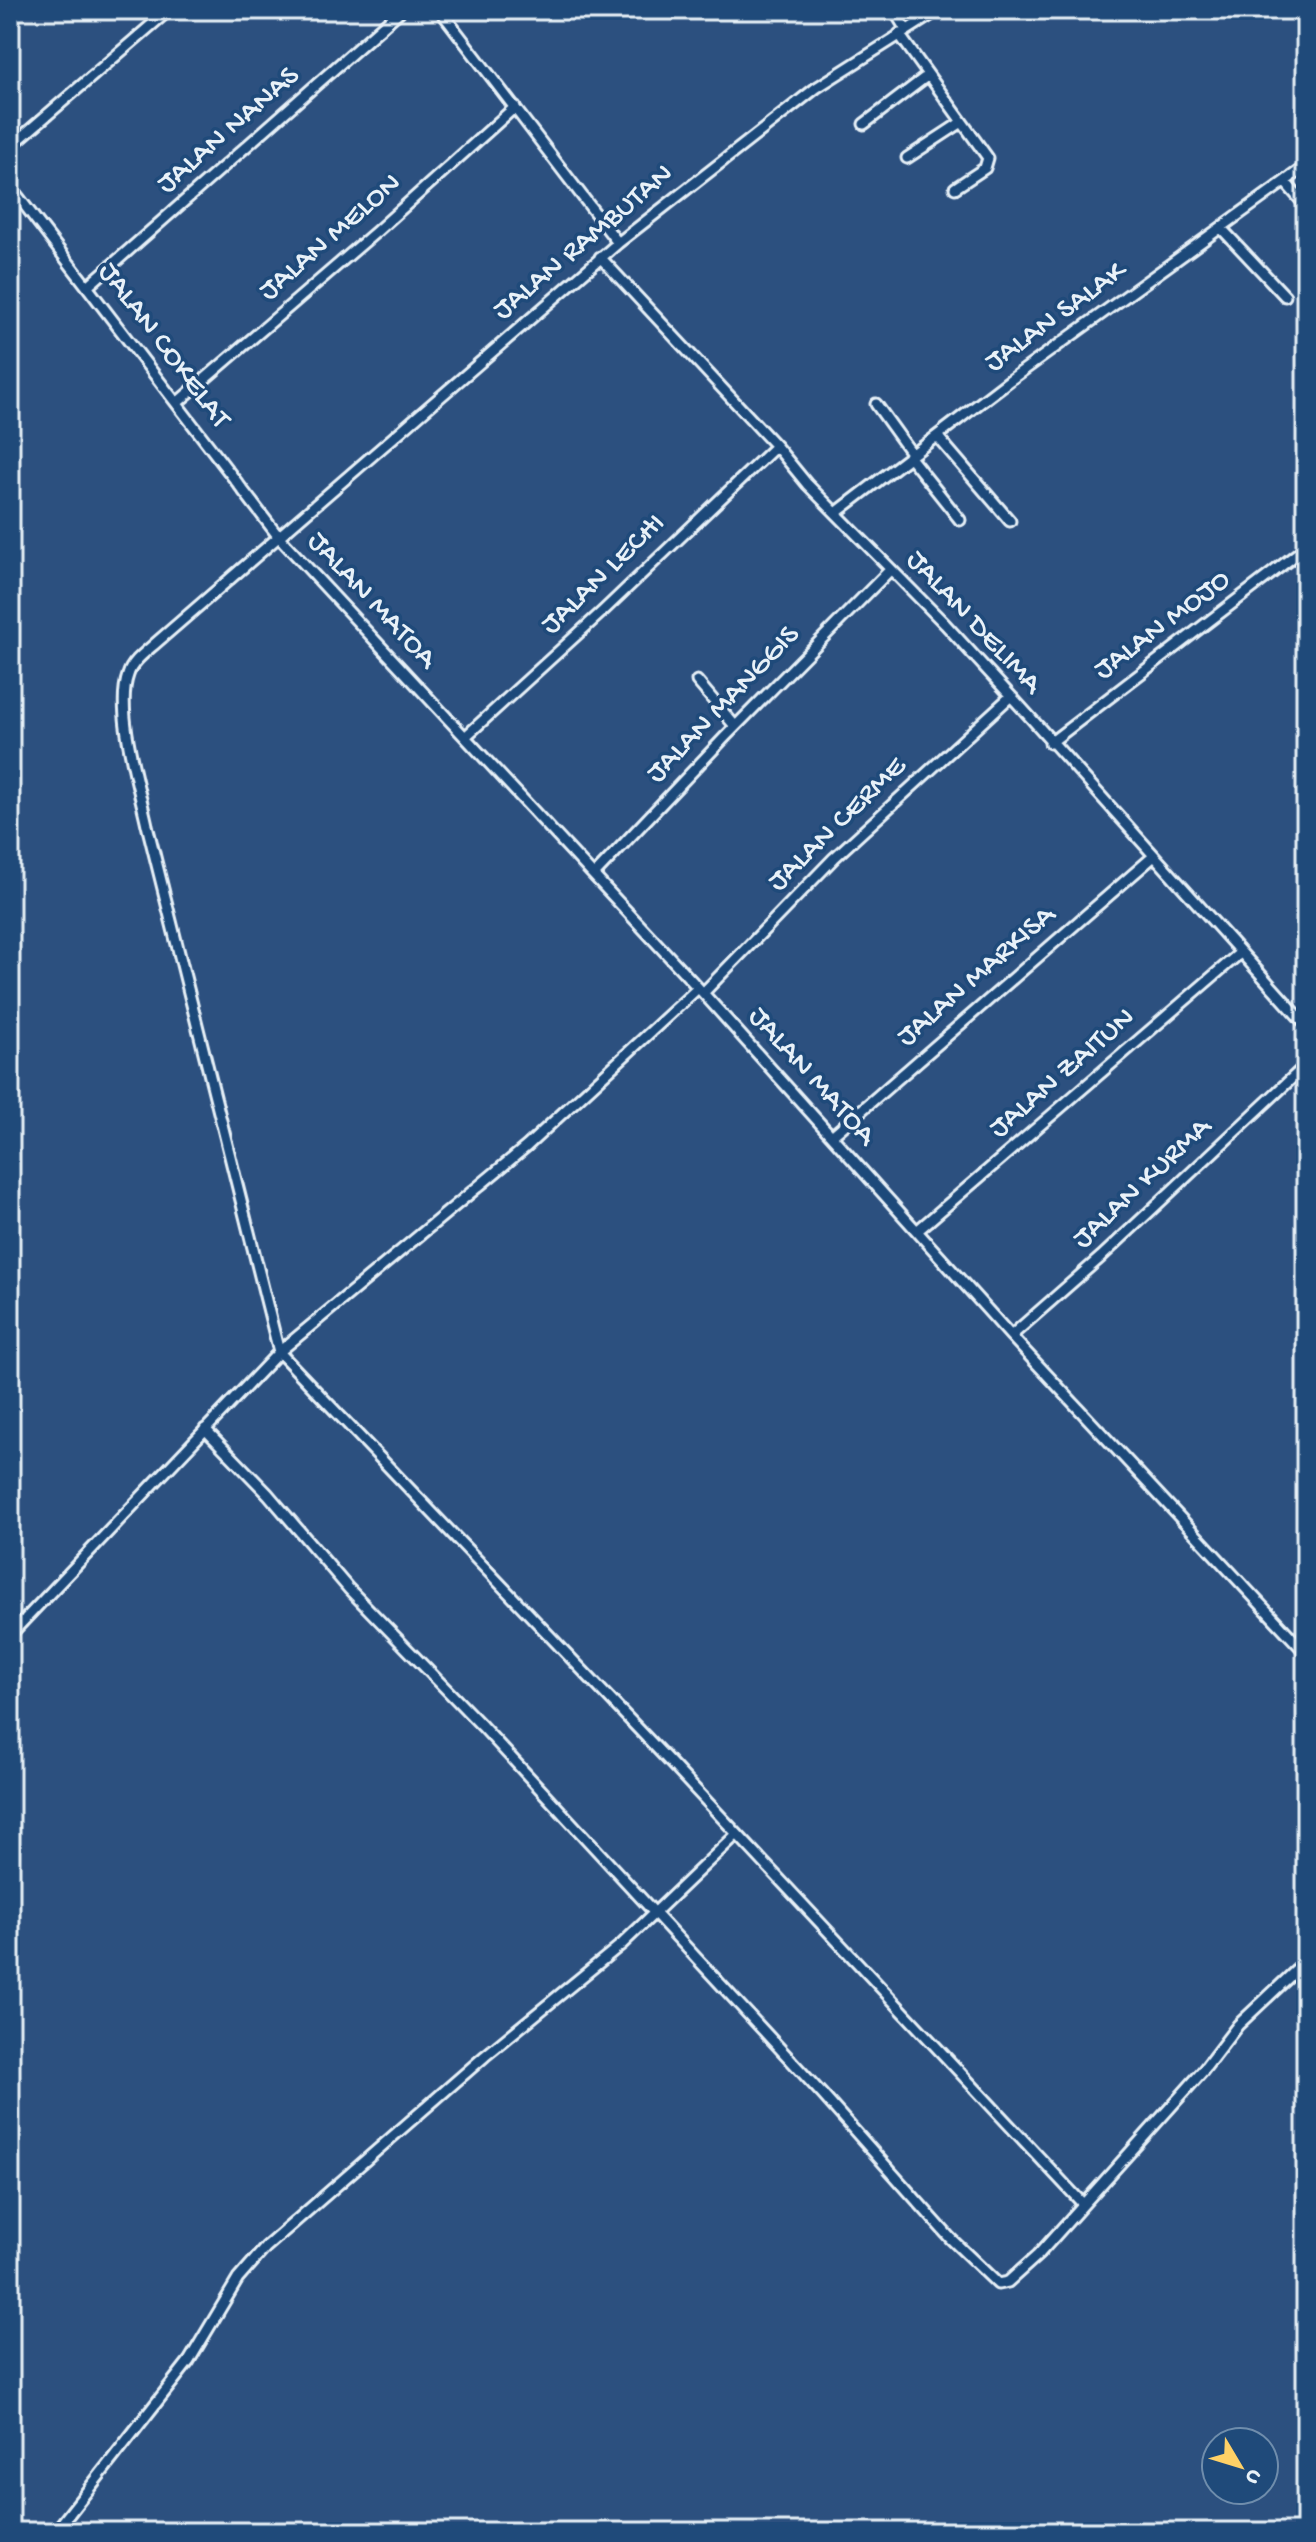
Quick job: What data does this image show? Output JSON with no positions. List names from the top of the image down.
{
  "streets": {
    "street": [
      "JALAN NANAS",
      "JALAN MELON",
      "JALAN RAMBUTAN",
      "JALAN SALAK",
      "JALAN COKELAT",
      "JALAN LECHI",
      "JALAN MATOA",
      "JALAN DELIMA",
      "JALAN MOJO",
      "JALAN MANGGIS",
      "JALAN CERME",
      "JALAN MARKISA",
      "JALAN ZAITUN",
      "JALAN KURMA"
    ]
  },
  "crossings": [
    ["JALAN NANAS", "JALAN COKELAT"],
    ["JALAN MELON", "JALAN COKELAT"],
    ["JALAN RAMBUTAN", "JALAN COKELAT"],
    ["JALAN RAMBUTAN", "JALAN MATOA"],
    ["JALAN RAMBUTAN", "JALAN DELIMA"],
    ["JALAN RAMBUTAN", "JALAN CERME"],
    ["JALAN SALAK", "JALAN DELIMA"],
    ["JALAN COKELAT", "JALAN MATOA"],
    ["JALAN LECHI", "JALAN MATOA"],
    ["JALAN LECHI", "JALAN DELIMA"],
    ["JALAN MATOA", "JALAN MANGGIS"],
    ["JALAN MATOA", "JALAN CERME"],
    ["JALAN MATOA", "JALAN MARKISA"],
    ["JALAN MATOA", "JALAN ZAITUN"],
    ["JALAN MATOA", "JALAN KURMA"],
    ["JALAN DELIMA", "JALAN MOJO"],
    ["JALAN DELIMA", "JALAN MANGGIS"],
    ["JALAN DELIMA", "JALAN CERME"],
    ["JALAN DELIMA", "JALAN MARKISA"],
    ["JALAN DELIMA", "JALAN ZAITUN"]
  ],
  "north": "bottom right"
}
